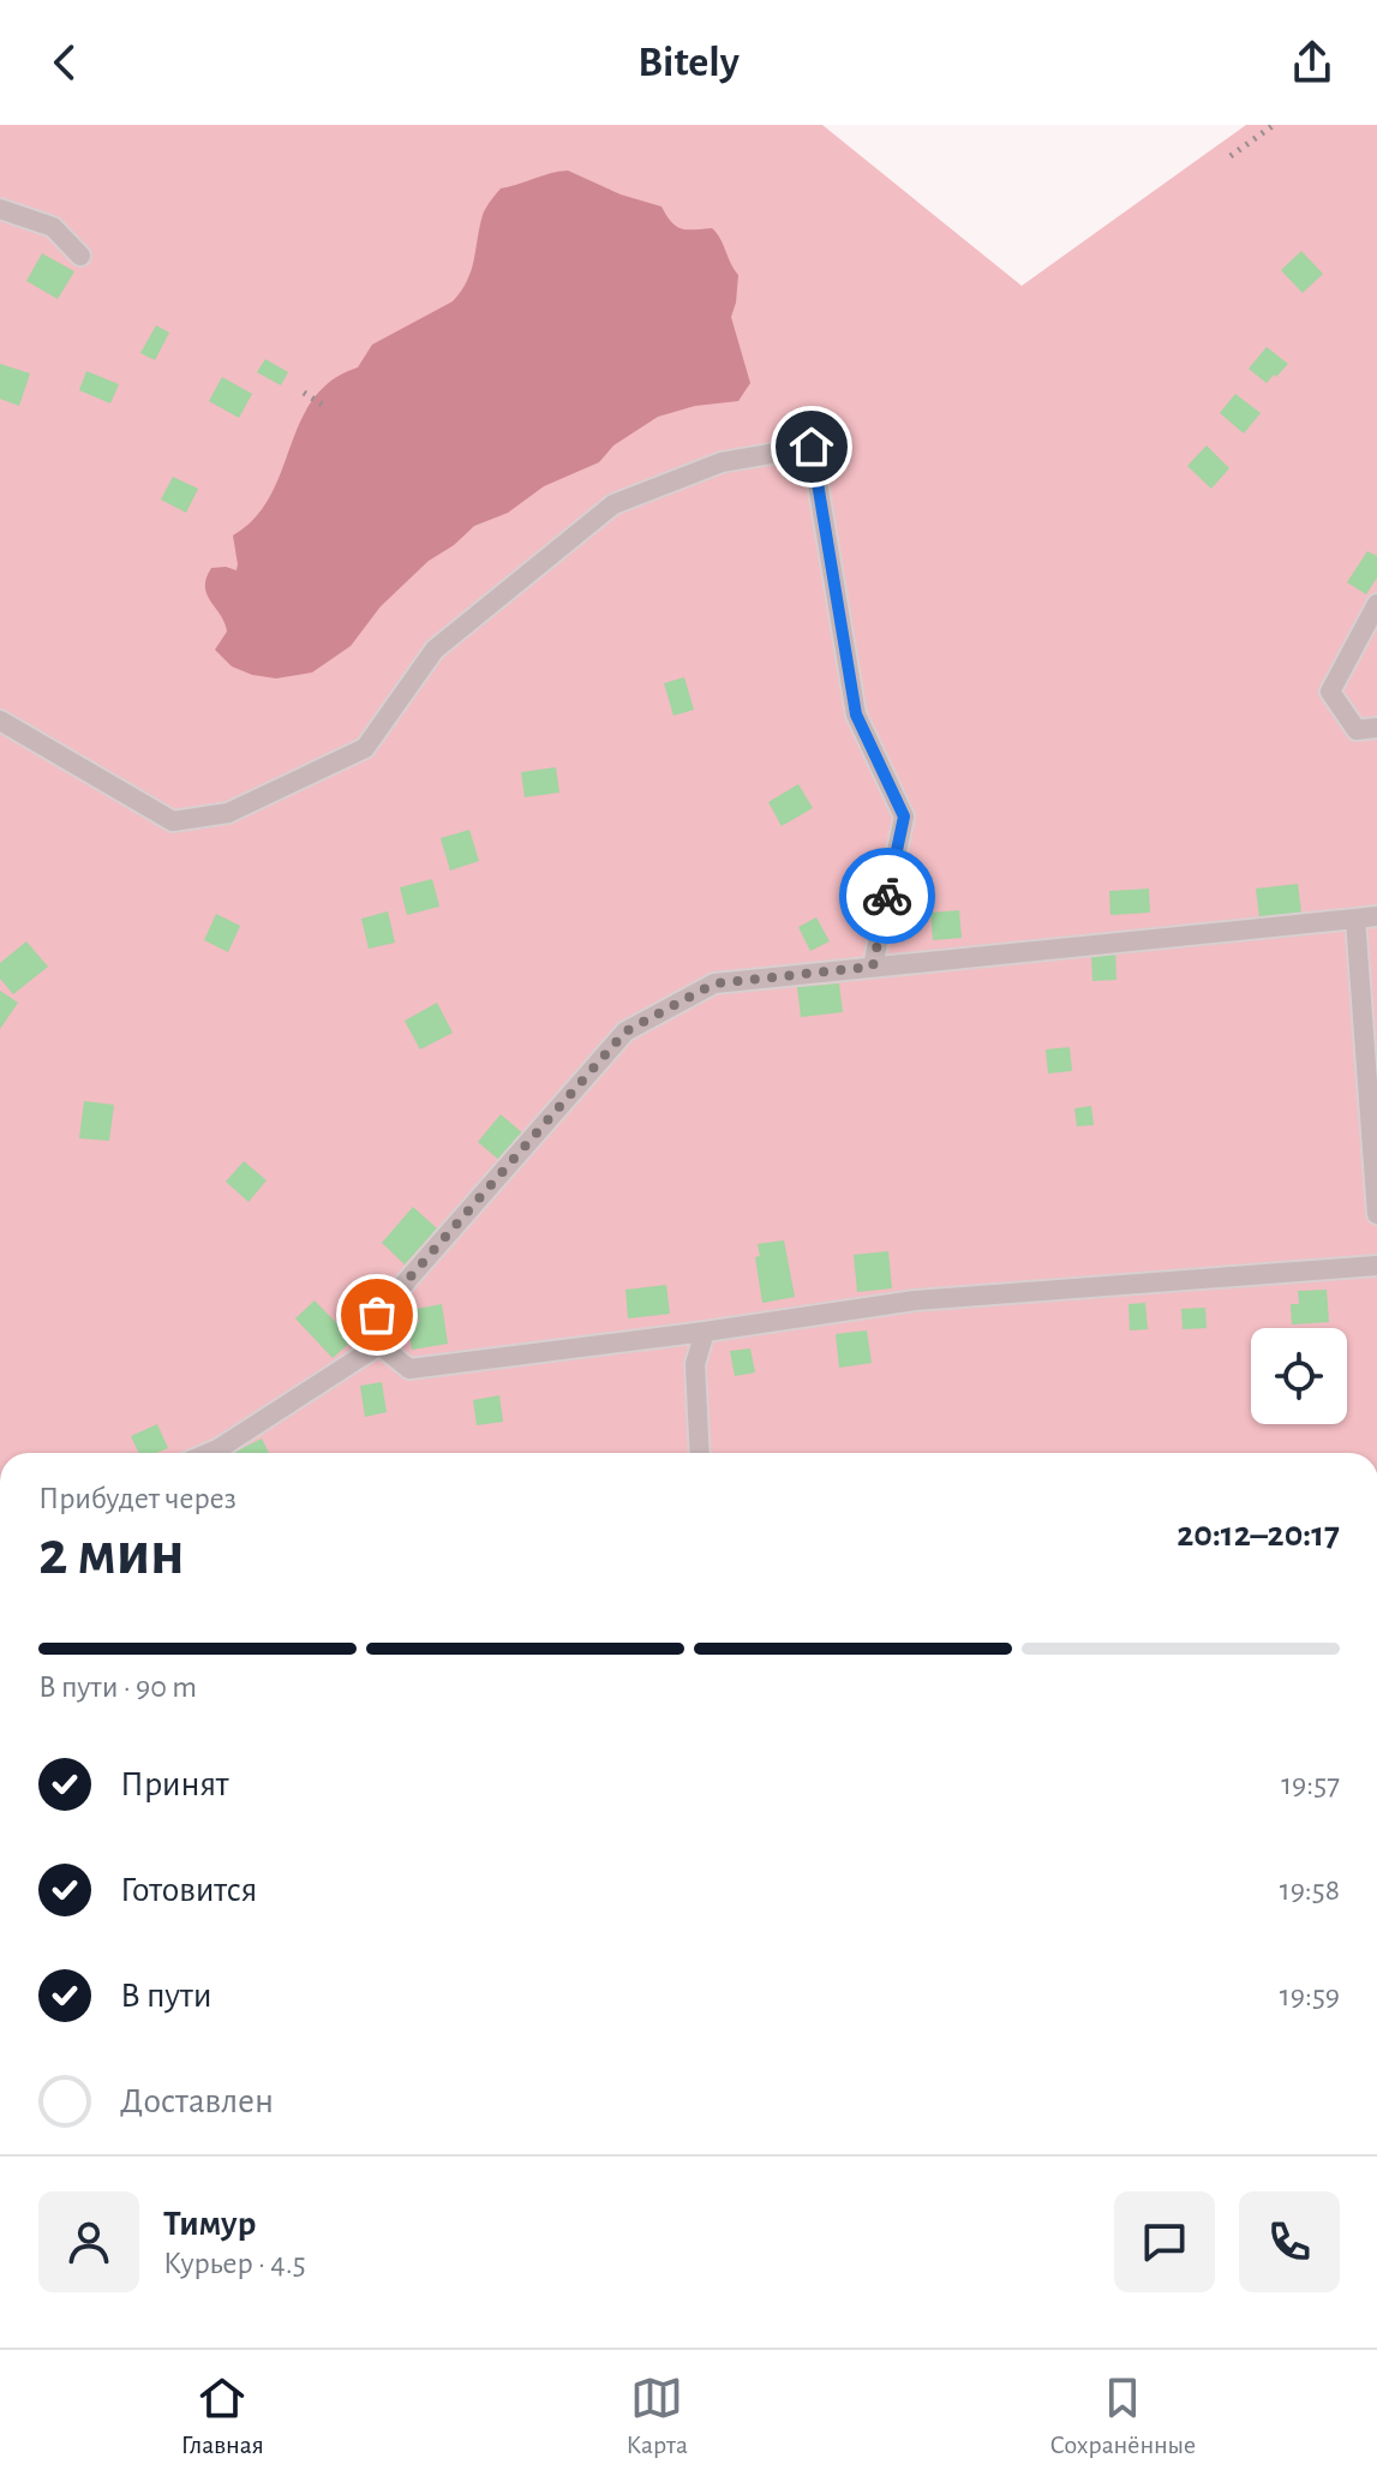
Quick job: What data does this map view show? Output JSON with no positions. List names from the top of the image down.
{
  "page": {
    "header": "Bitely",
    "heading": ["2 мин", "Прибудет через", "20:12–20:17"],
    "panel": ["Тимур", "Курьер · 4.5"],
    "bar": "В пути · 90 m",
    "list": [
      ["Принят", "19:57"],
      ["Готовится", "19:58"],
      ["В пути", "19:59"],
      "Доставлен"
    ],
    "tabs": ["Главная", "Карта", "Сохранённые"]
  }
}
